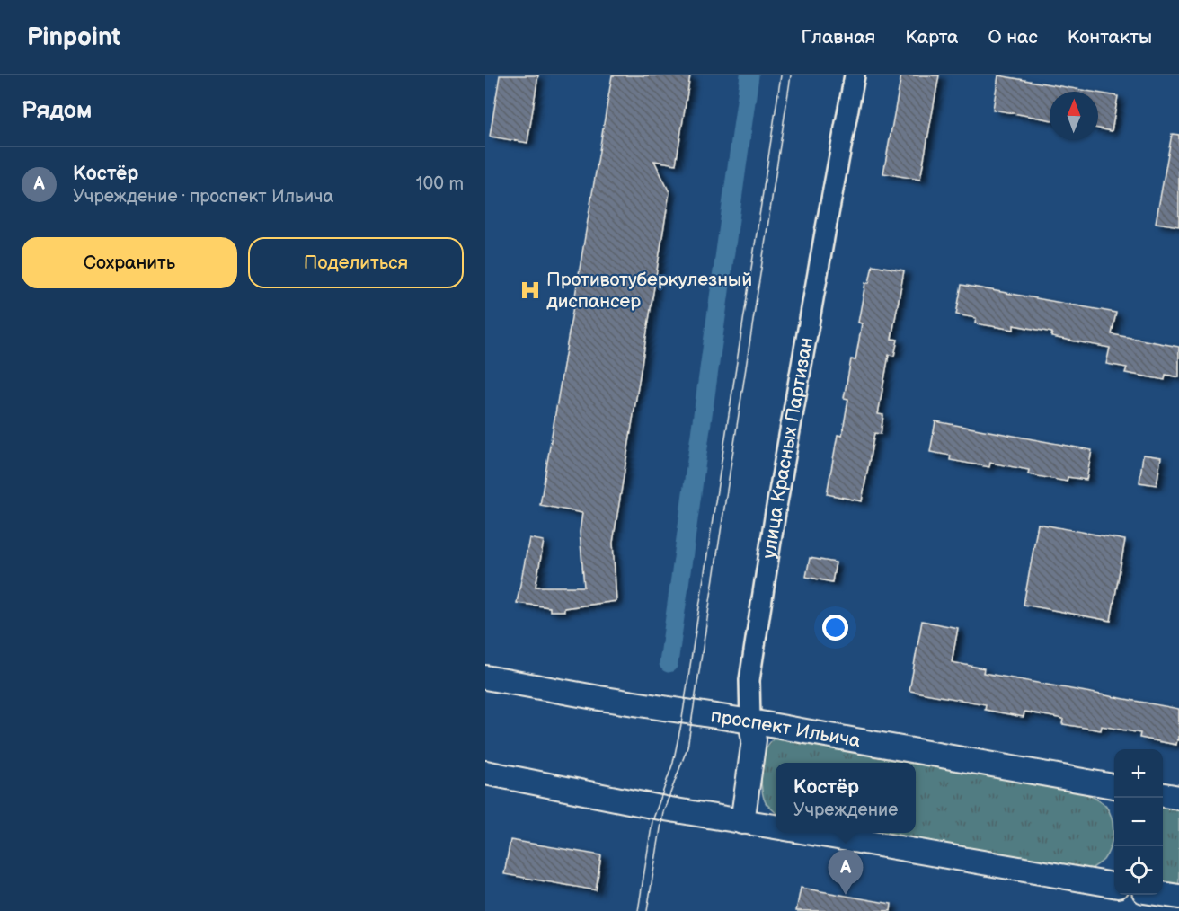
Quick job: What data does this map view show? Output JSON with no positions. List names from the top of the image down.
{
  "streets": {
    "street": ["улица Красных Партизан", "проспект Ильича"]
  },
  "crossings": [
    ["улица Красных Партизан", "проспект Ильича"]
  ],
  "places": {
    "hospital": ["Противотуберкулезный диспансер"]
  },
  "north": "top",
  "page": {
    "header": "Pinpoint",
    "nav": [
      "Главная",
      "Карта",
      "О нас",
      "Контакты"
    ],
    "heading": "Рядом",
    "list": [
      {
        "mark": "A",
        "name": "Костёр",
        "note": "Учреждение · проспект Ильича",
        "value": "100 m"
      }
    ],
    "buttons": ["Сохранить", "Поделиться"],
    "map_buttons": ["+", "−"],
    "popup": ["Костёр", "Учреждение"],
    "pins": "A"
  }
}
